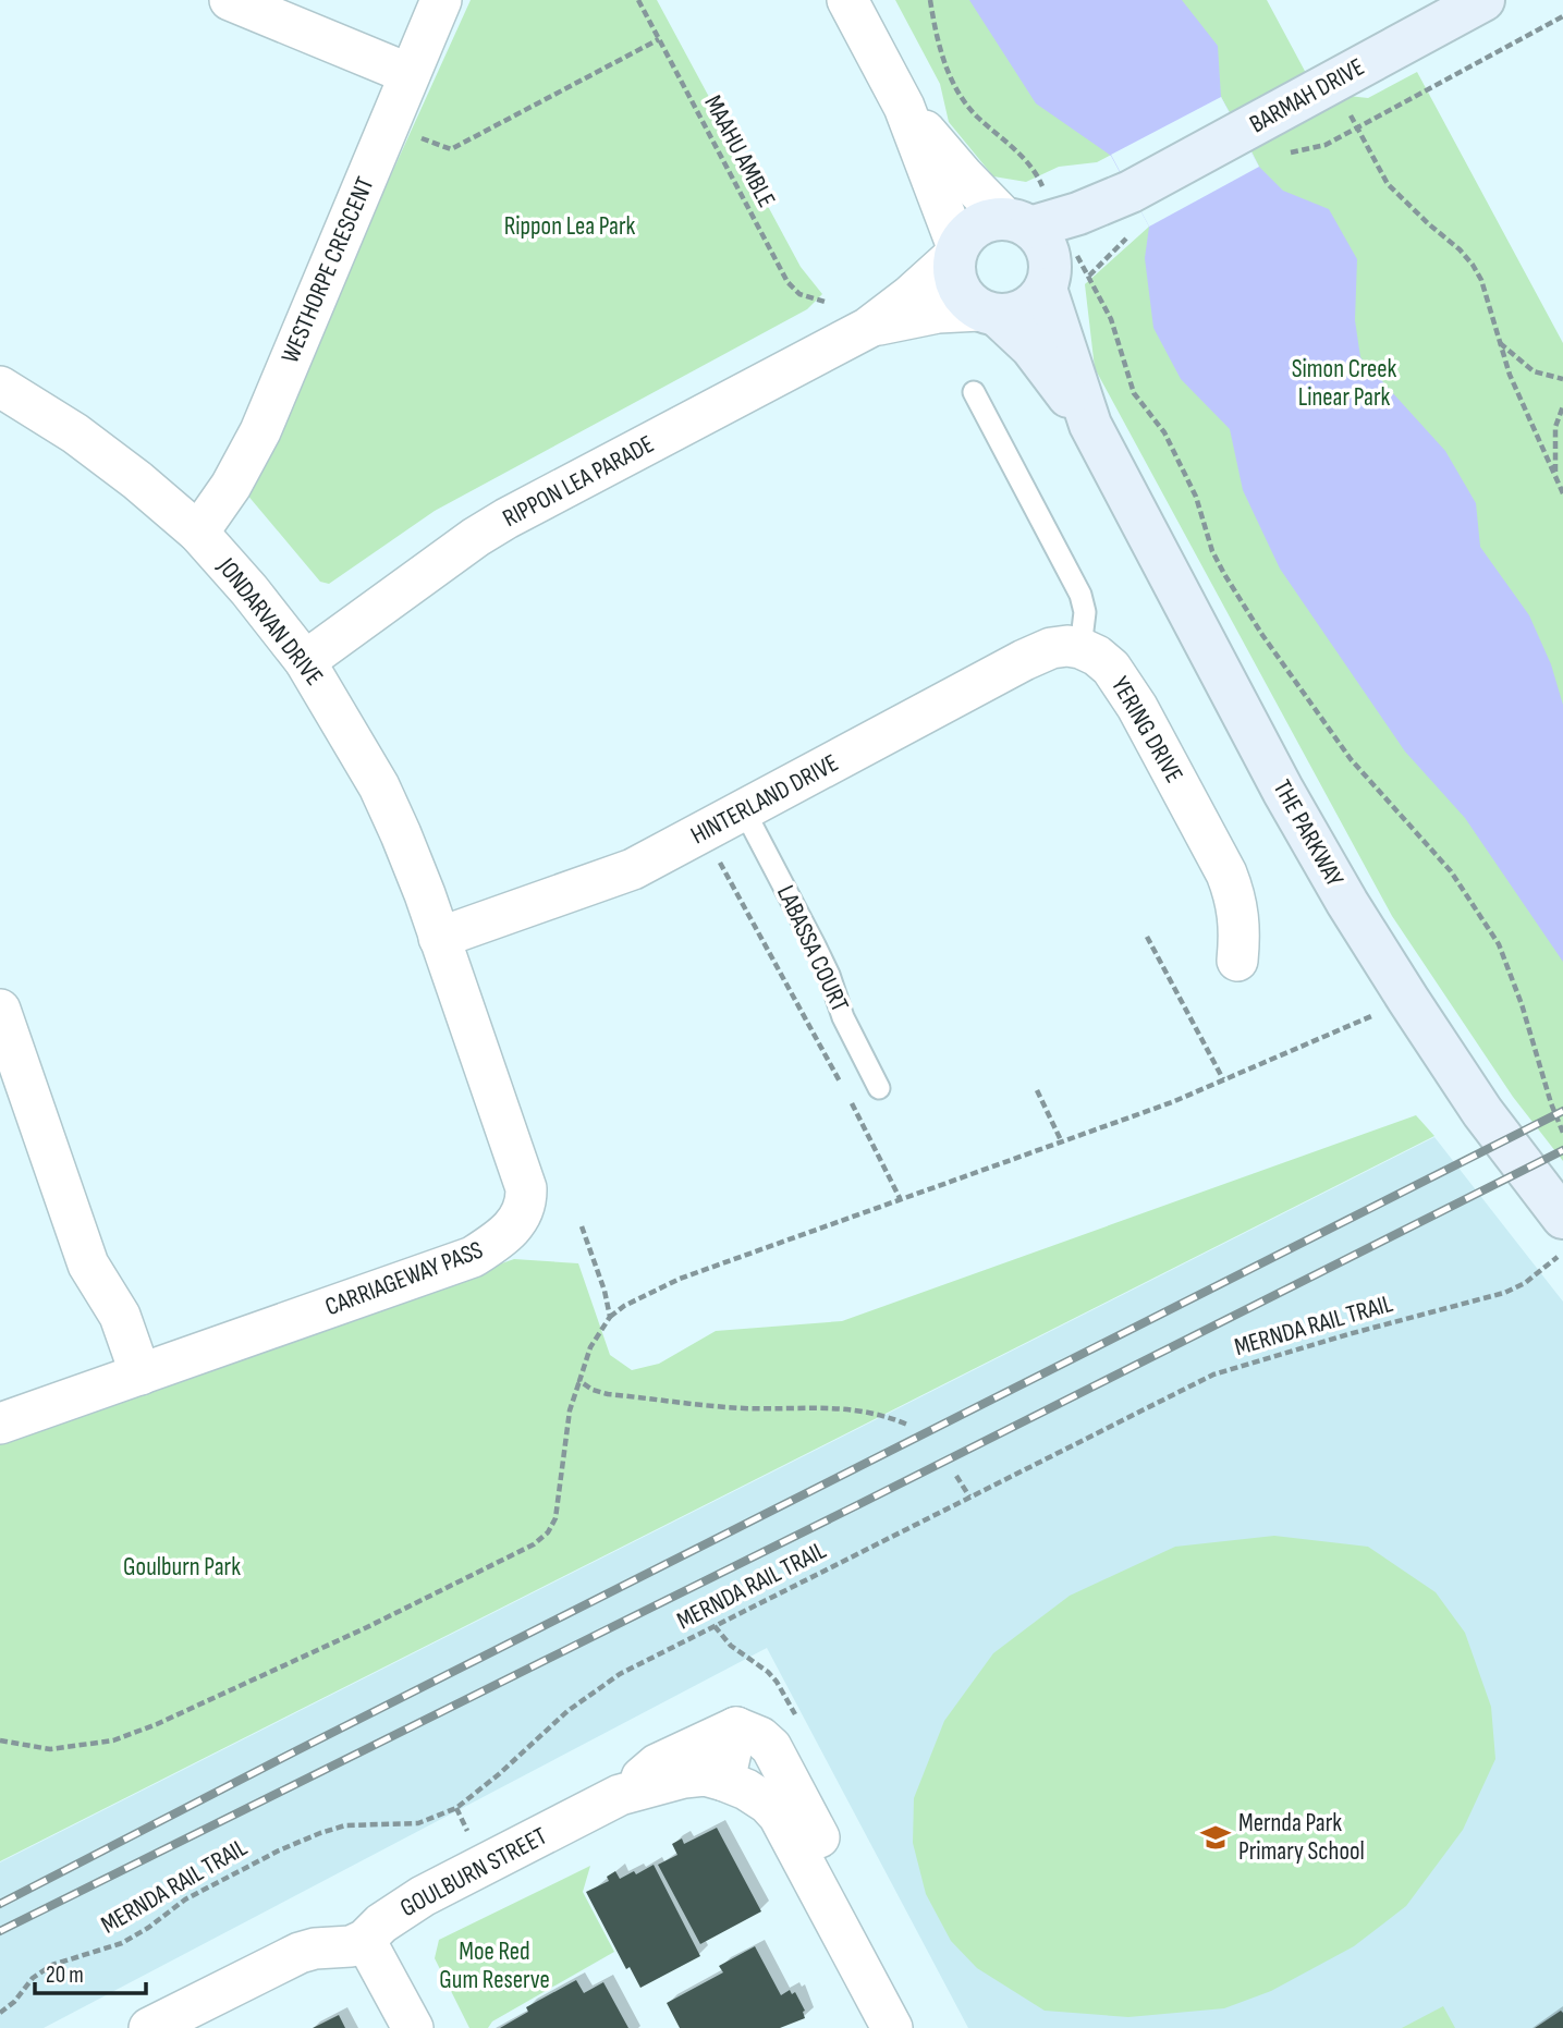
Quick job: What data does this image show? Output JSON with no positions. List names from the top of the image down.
{
  "streets": {
    "street": [
      "BARMAH DRIVE",
      "WESTHORPE CRESCENT",
      "RIPPON LEA PARADE",
      "JONDARVAN DRIVE",
      "YERING DRIVE",
      "HINTERLAND DRIVE",
      "THE PARKWAY",
      "CARRIAGEWAY PASS",
      "GOULBURN STREET"
    ],
    "lane": ["LABASSA COURT"],
    "path": ["MAAHU AMBLE", "MERNDA RAIL TRAIL"]
  },
  "crossings": [
    ["BARMAH DRIVE", "RIPPON LEA PARADE"],
    ["BARMAH DRIVE", "THE PARKWAY"],
    ["WESTHORPE CRESCENT", "JONDARVAN DRIVE"],
    ["RIPPON LEA PARADE", "JONDARVAN DRIVE"],
    ["RIPPON LEA PARADE", "THE PARKWAY"],
    ["JONDARVAN DRIVE", "HINTERLAND DRIVE"],
    ["JONDARVAN DRIVE", "CARRIAGEWAY PASS"],
    ["YERING DRIVE", "HINTERLAND DRIVE"],
    ["HINTERLAND DRIVE", "LABASSA COURT"],
    ["HINTERLAND DRIVE", "CARRIAGEWAY PASS"]
  ],
  "parks": [
    "Rippon Lea Park",
    "Simon Creek Linear Park",
    "Goulburn Park",
    "Moe Red Gum Reserve"
  ],
  "places": {
    "school or university": ["Mernda Park Primary School"]
  },
  "scale_bar": "20 m"
}
